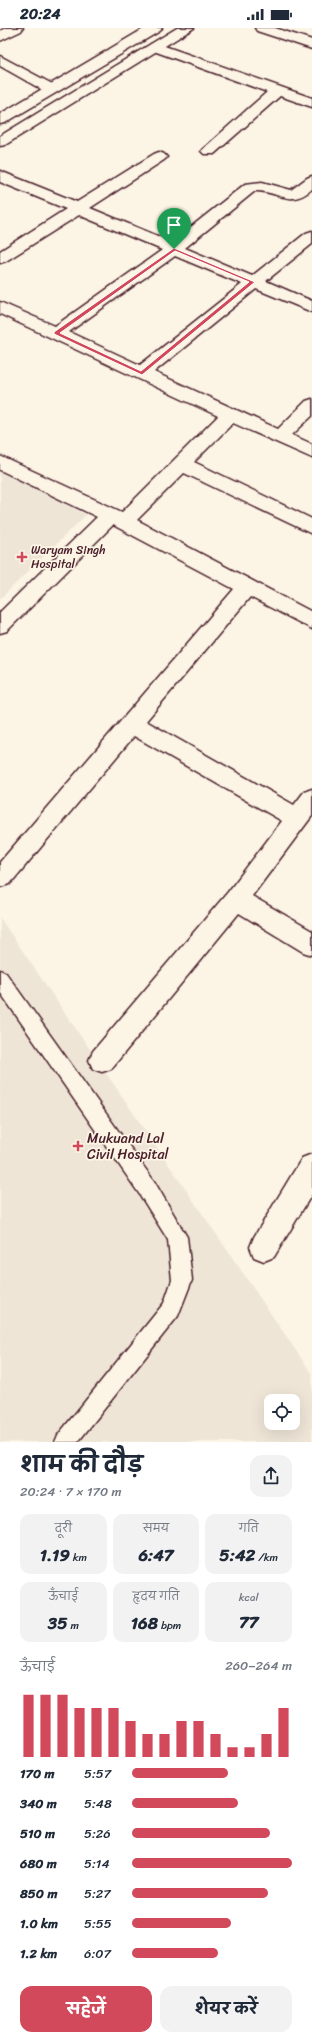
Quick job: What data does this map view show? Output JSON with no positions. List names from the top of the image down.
{
  "places": {
    "health": ["Waryam Singh Hospital", "Mukuand Lal Civil Hospital"]
  },
  "page": {
    "status": "20:24",
    "heading": ["शाम की दौड़", "20:24 · 7 × 170 m"],
    "stats": [
      ["दूरी", "1.19 km"],
      ["समय", "6:47"],
      ["गति", "5:42 /km"],
      ["ऊँचाई", "35 m"],
      ["हृदय गति", "168 bpm"],
      ["kcal", "77"]
    ],
    "chart": ["ऊँचाई", "260–264 m"],
    "list": [
      {
        "name": "170 m",
        "note": "5:57"
      },
      {
        "name": "340 m",
        "note": "5:48"
      },
      {
        "name": "510 m",
        "note": "5:26"
      },
      {
        "name": "680 m",
        "note": "5:14"
      },
      {
        "name": "850 m",
        "note": "5:27"
      },
      {
        "name": "1.0 km",
        "note": "5:55"
      },
      {
        "name": "1.2 km",
        "note": "6:07"
      }
    ],
    "buttons": ["सहेजें", "शेयर करें"]
  }
}
